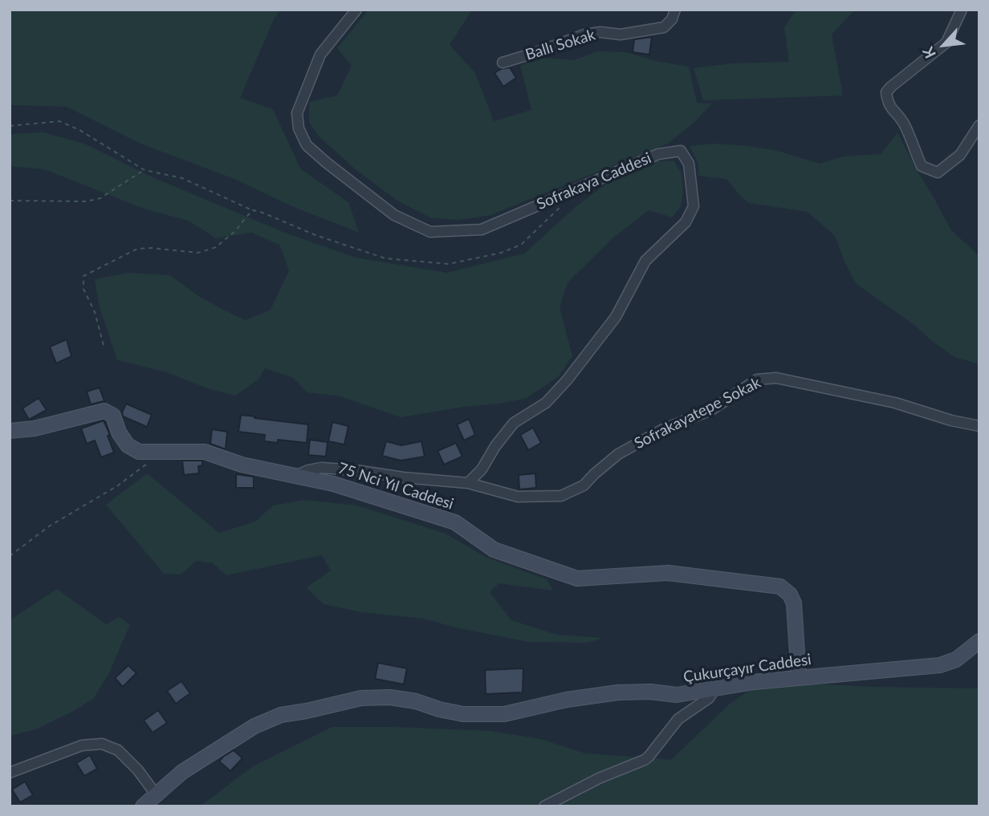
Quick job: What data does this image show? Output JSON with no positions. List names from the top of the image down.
{
  "streets": {
    "street": [
      "Ballı Sokak",
      "Sofrakaya Caddesi",
      "Sofrakayatepe Sokak",
      "75 Nci Yıl Caddesi",
      "Çukurçayır Caddesi"
    ]
  },
  "crossings": [
    ["Sofrakaya Caddesi", "Sofrakayatepe Sokak"],
    ["Sofrakayatepe Sokak", "75 Nci Yıl Caddesi"],
    ["75 Nci Yıl Caddesi", "Çukurçayır Caddesi"]
  ],
  "north": "bottom left"
}
